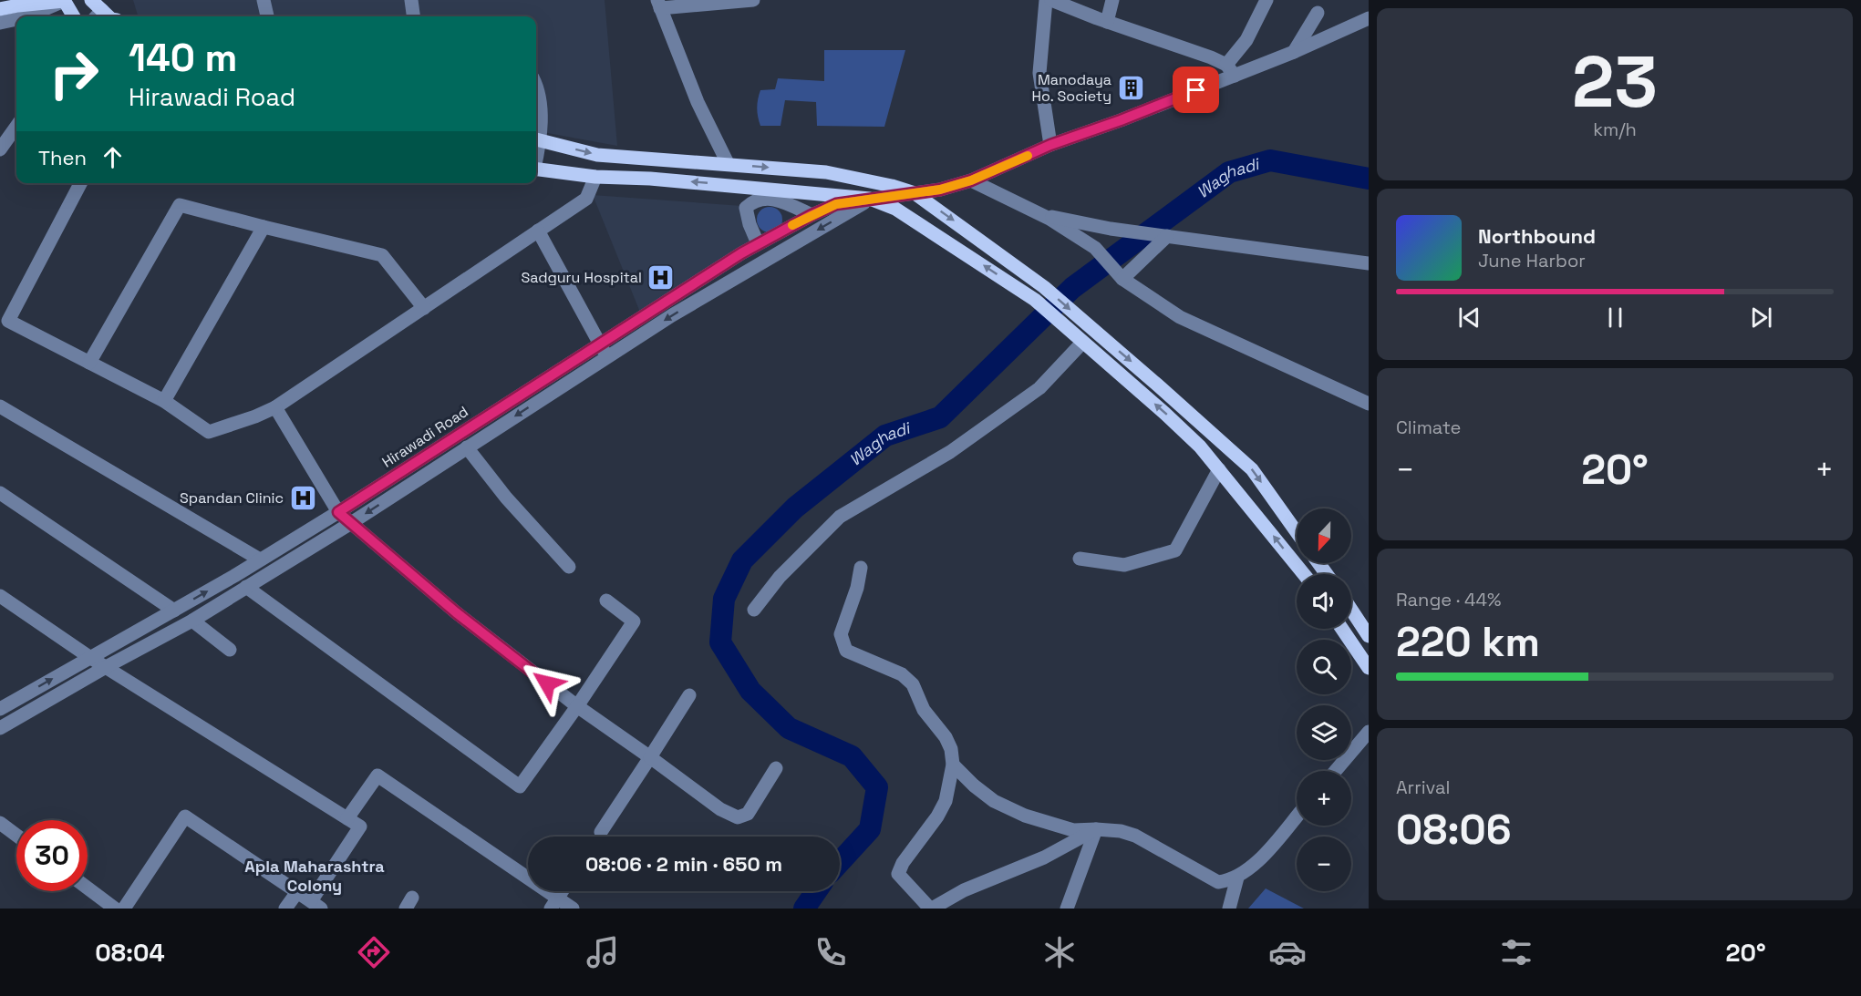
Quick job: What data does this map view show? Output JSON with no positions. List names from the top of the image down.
{
  "streets": {
    "street": ["Hirawadi Road"]
  },
  "districts": ["Apla Maharashtra Colony"],
  "water": ["Waghadi"],
  "places": {
    "building": ["Manodaya Ho. Society"],
    "hospital": ["Sadguru Hospital", "Spandan Clinic"]
  },
  "north": "bottom",
  "page": {
    "tile": [
      ["23", "km/h"],
      "Climate",
      ["Range · 44%", "220 km"],
      ["Arrival", "08:06"]
    ],
    "turn": ["140 m", "Hirawadi Road"],
    "then": "Then",
    "song": ["Northbound", "June Harbor"],
    "heat": ["−", "20°", "+"],
    "map_buttons": ["+", "−"],
    "limit": "30",
    "trip": "08:06 · 2 min · 650 m",
    "tabs": ["08:04", "20°"]
  }
}
